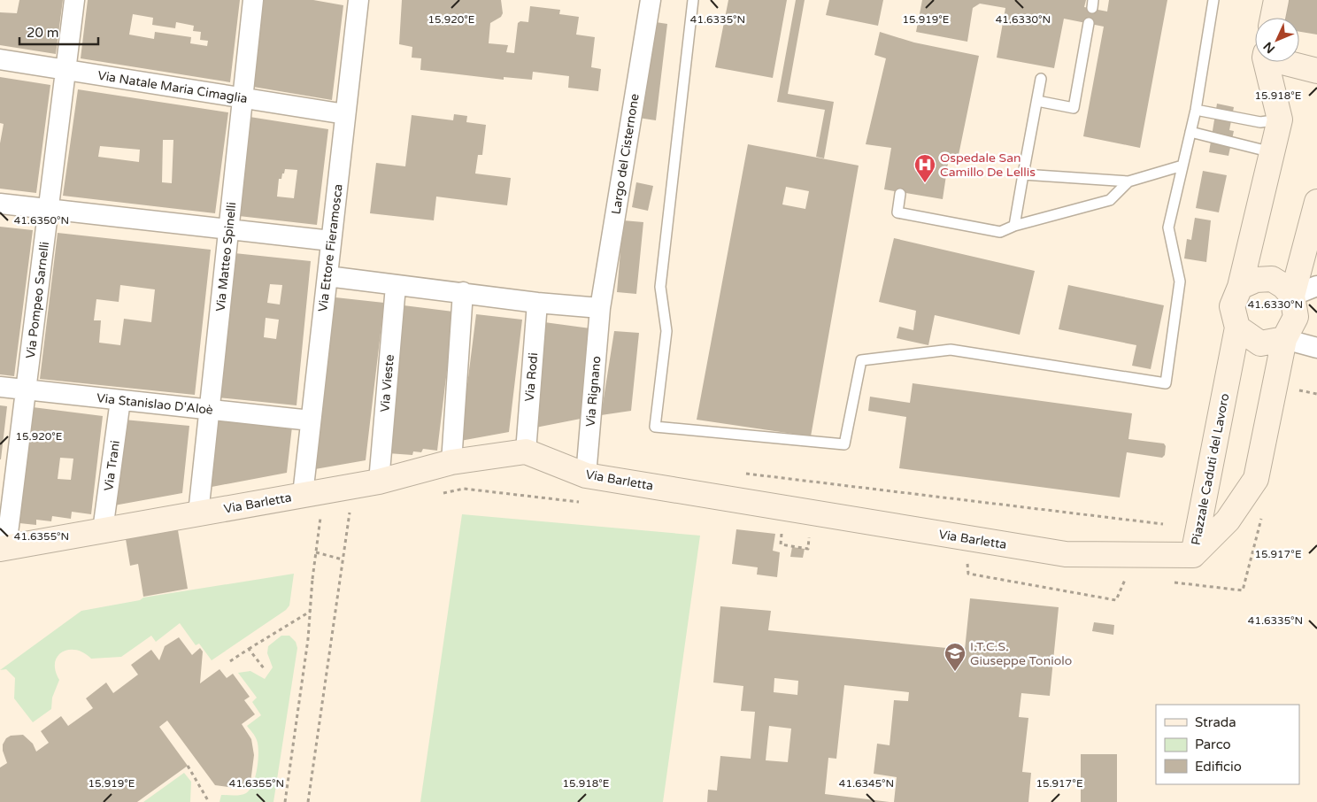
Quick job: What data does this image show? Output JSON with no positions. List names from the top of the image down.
{
  "streets": {
    "street": [
      "Via Natale Maria Cimaglia",
      "Largo del Cisternone",
      "Via Ettore Fieramosca",
      "Via Matteo Spinelli",
      "Via Pompeo Sarnelli",
      "Via Rodi",
      "Via Vieste",
      "Via Rignano",
      "Via Stanislao D'Aloè",
      "Via Trani",
      "Piazzale Caduti del Lavoro",
      "Via Barletta"
    ]
  },
  "crossings": [
    ["Via Natale Maria Cimaglia", "Via Ettore Fieramosca"],
    ["Via Natale Maria Cimaglia", "Via Matteo Spinelli"],
    ["Via Natale Maria Cimaglia", "Via Pompeo Sarnelli"],
    ["Largo del Cisternone", "Via Rignano"],
    ["Via Ettore Fieramosca", "Via Stanislao D'Aloè"],
    ["Via Ettore Fieramosca", "Via Barletta"],
    ["Via Matteo Spinelli", "Via Stanislao D'Aloè"],
    ["Via Matteo Spinelli", "Via Barletta"],
    ["Via Pompeo Sarnelli", "Via Stanislao D'Aloè"],
    ["Via Pompeo Sarnelli", "Via Barletta"],
    ["Via Rodi", "Via Barletta"],
    ["Via Vieste", "Via Barletta"],
    ["Via Rignano", "Via Barletta"],
    ["Via Stanislao D'Aloè", "Via Trani"],
    ["Via Trani", "Via Barletta"],
    ["Piazzale Caduti del Lavoro", "Via Barletta"]
  ],
  "places": {
    "hospital": ["Ospedale San Camillo De Lellis"],
    "school or university": ["I.T.C.S. Giuseppe Toniolo"]
  },
  "legend": ["Strada", "Parco", "Edificio"],
  "scale_bar": "20 m",
  "north": "bottom left",
  "coordinates": [
    "15.920°E",
    "15.919°E",
    "41.6335°N",
    "41.6330°N",
    "15.918°E",
    "41.6350°N",
    "41.6355°N",
    "15.917°E",
    "41.6345°N"
  ]
}
